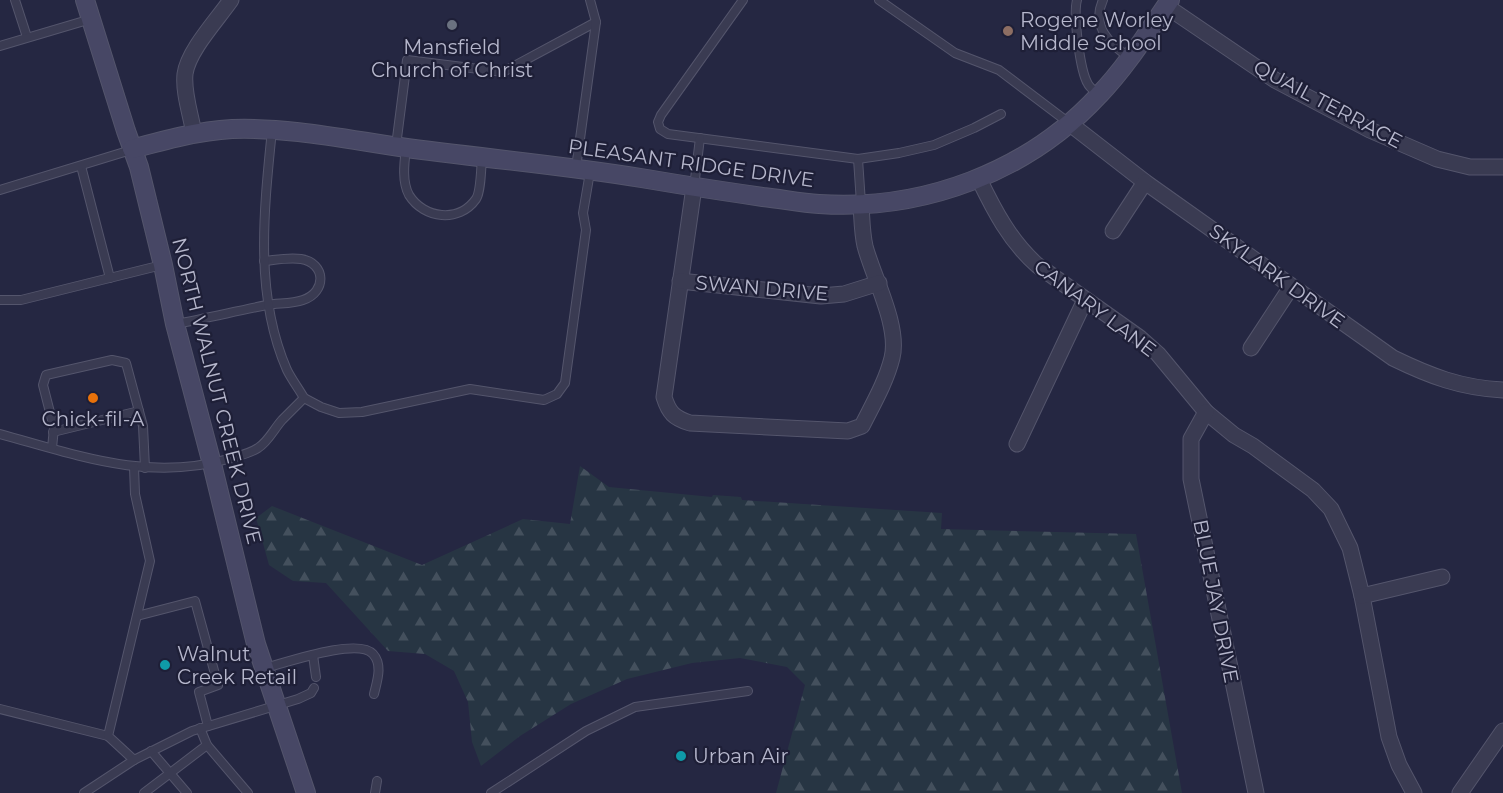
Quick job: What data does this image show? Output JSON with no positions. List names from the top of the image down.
{
  "streets": {
    "street": [
      "QUAIL TERRACE",
      "PLEASANT RIDGE DRIVE",
      "SKYLARK DRIVE",
      "SWAN DRIVE",
      "CANARY LANE",
      "NORTH WALNUT CREEK DRIVE",
      "BLUE JAY DRIVE"
    ]
  },
  "crossings": [
    ["QUAIL TERRACE", "PLEASANT RIDGE DRIVE"],
    ["PLEASANT RIDGE DRIVE", "SKYLARK DRIVE"],
    ["PLEASANT RIDGE DRIVE", "CANARY LANE"],
    ["PLEASANT RIDGE DRIVE", "NORTH WALNUT CREEK DRIVE"],
    ["CANARY LANE", "BLUE JAY DRIVE"]
  ],
  "places": [
    "Mansfield Church of Christ",
    "Rogene Worley Middle School",
    "Chick-fil-A",
    "Walnut Creek Retail",
    "Urban Air"
  ]
}
